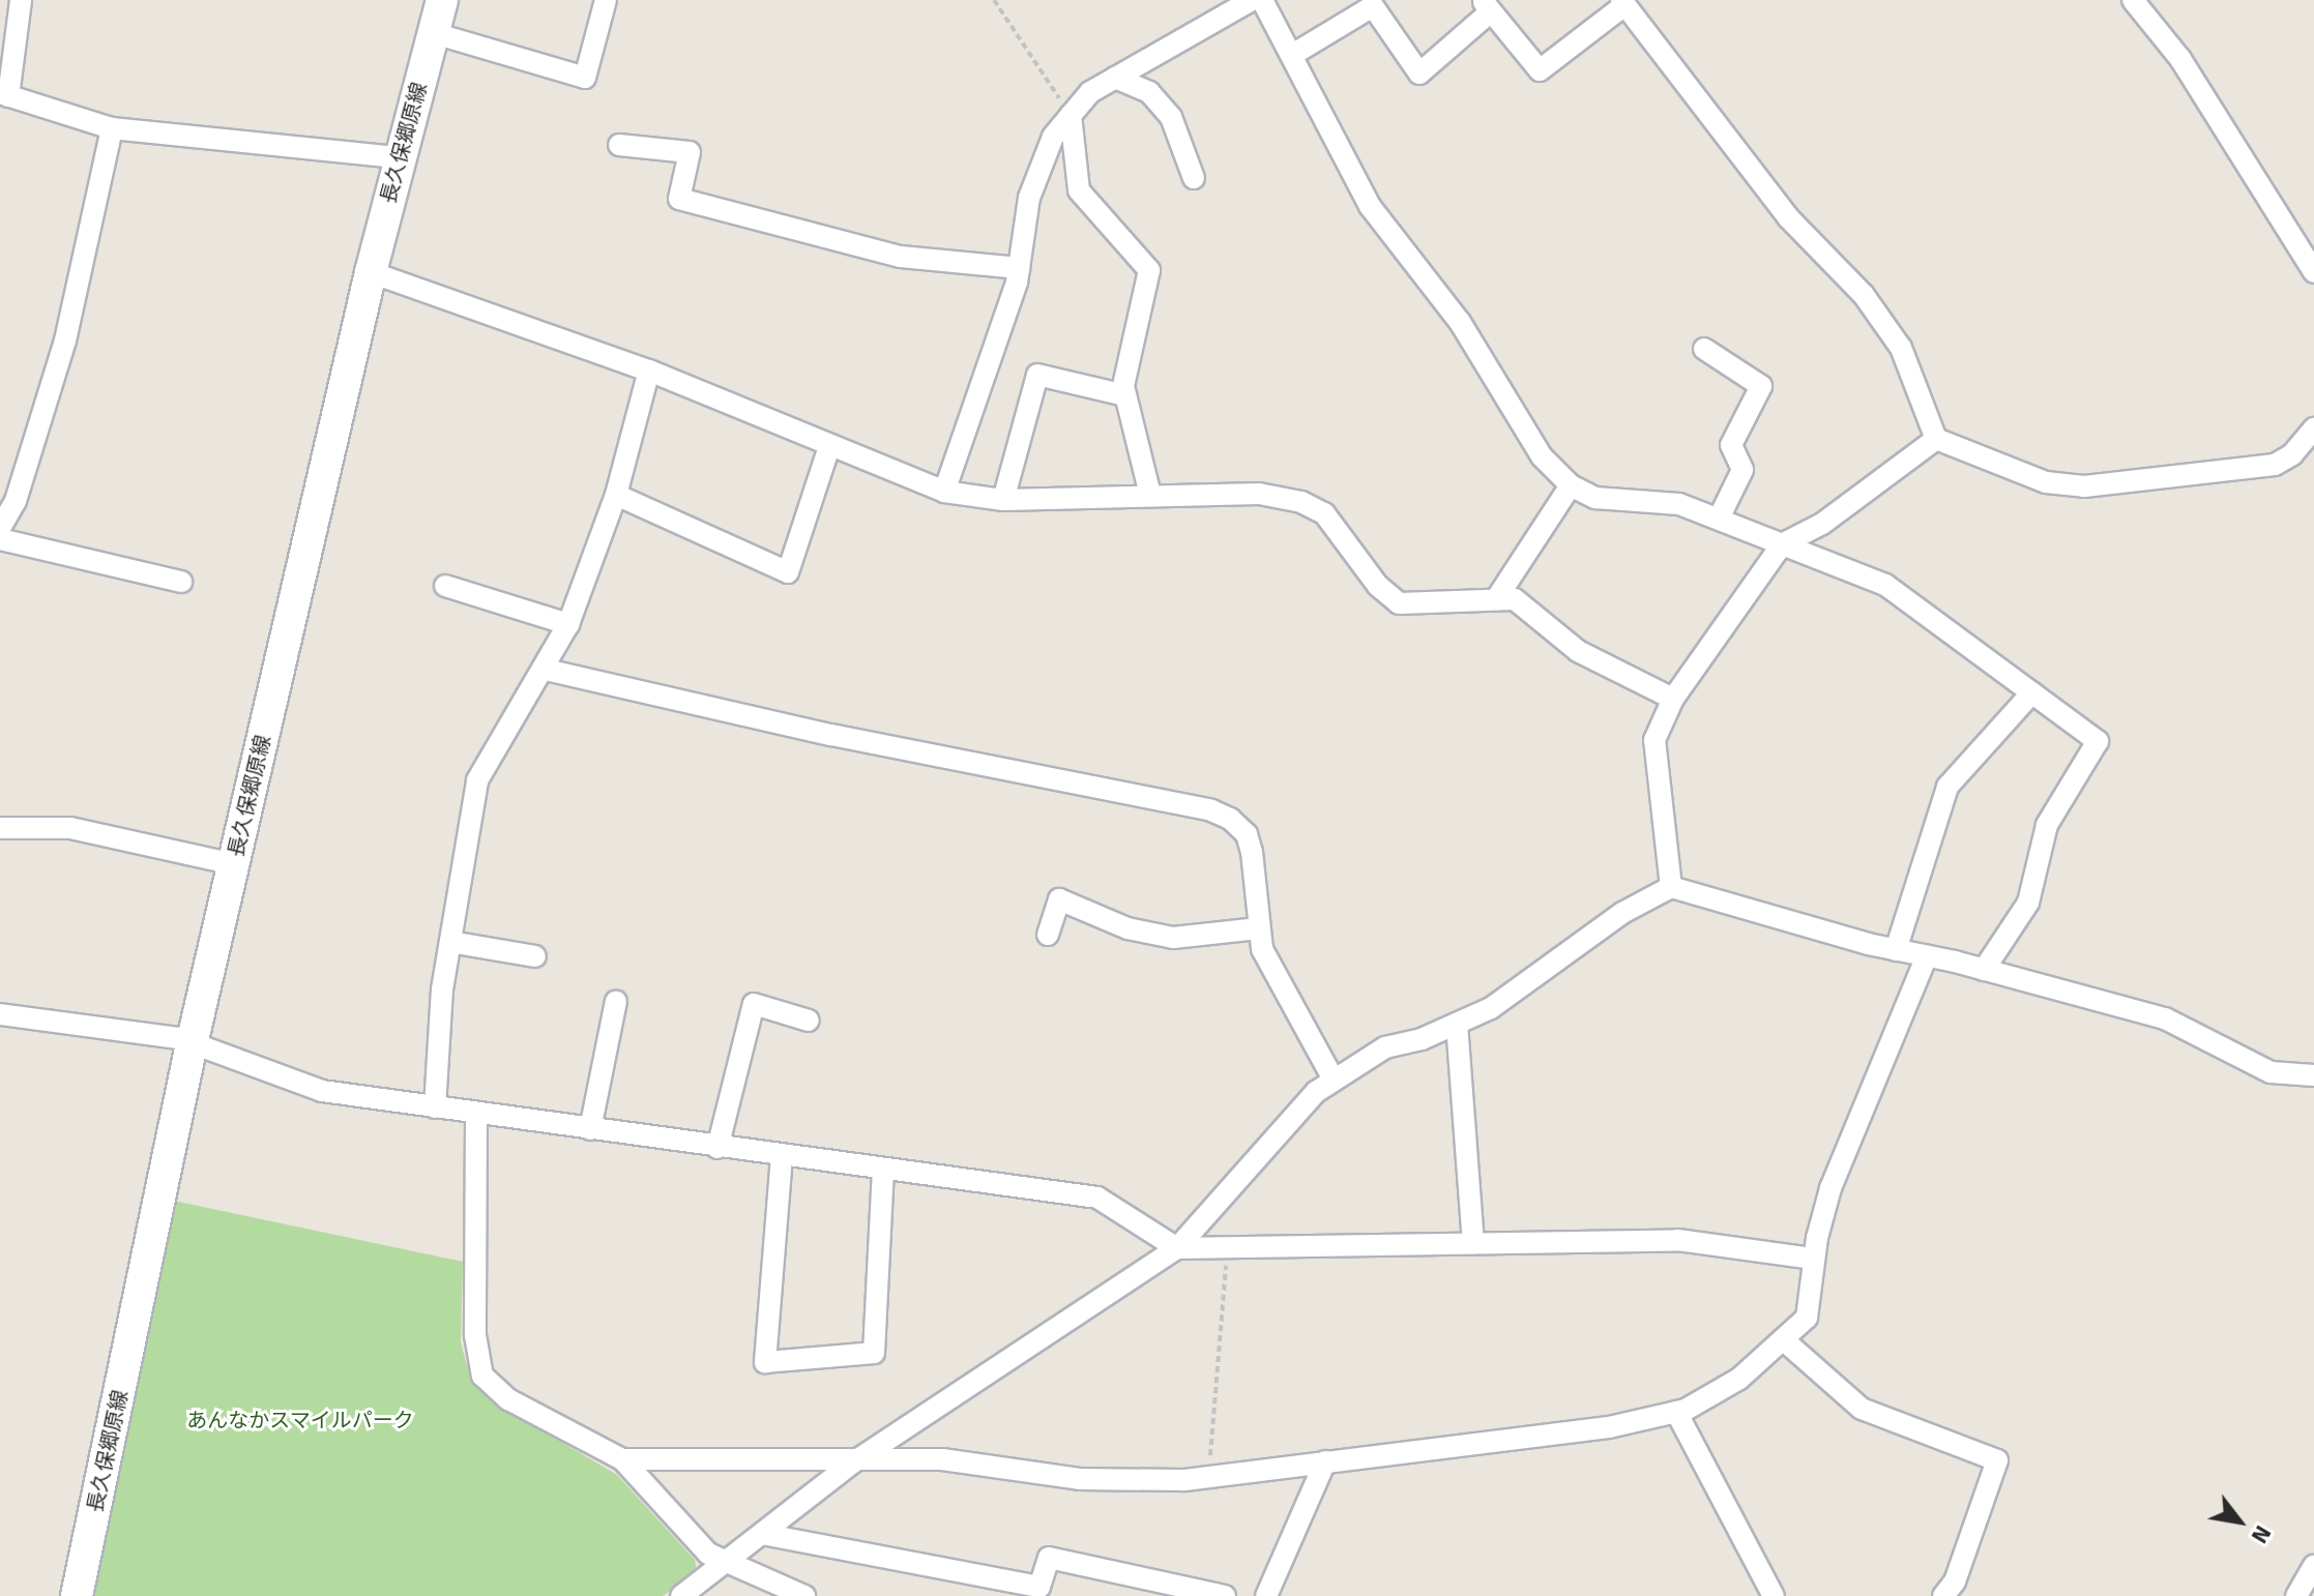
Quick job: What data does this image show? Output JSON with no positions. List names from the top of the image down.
{
  "streets": {
    "main road": ["長久保郷原線"]
  },
  "parks": ["あんなかスマイルパーク"],
  "north": "bottom right"
}
